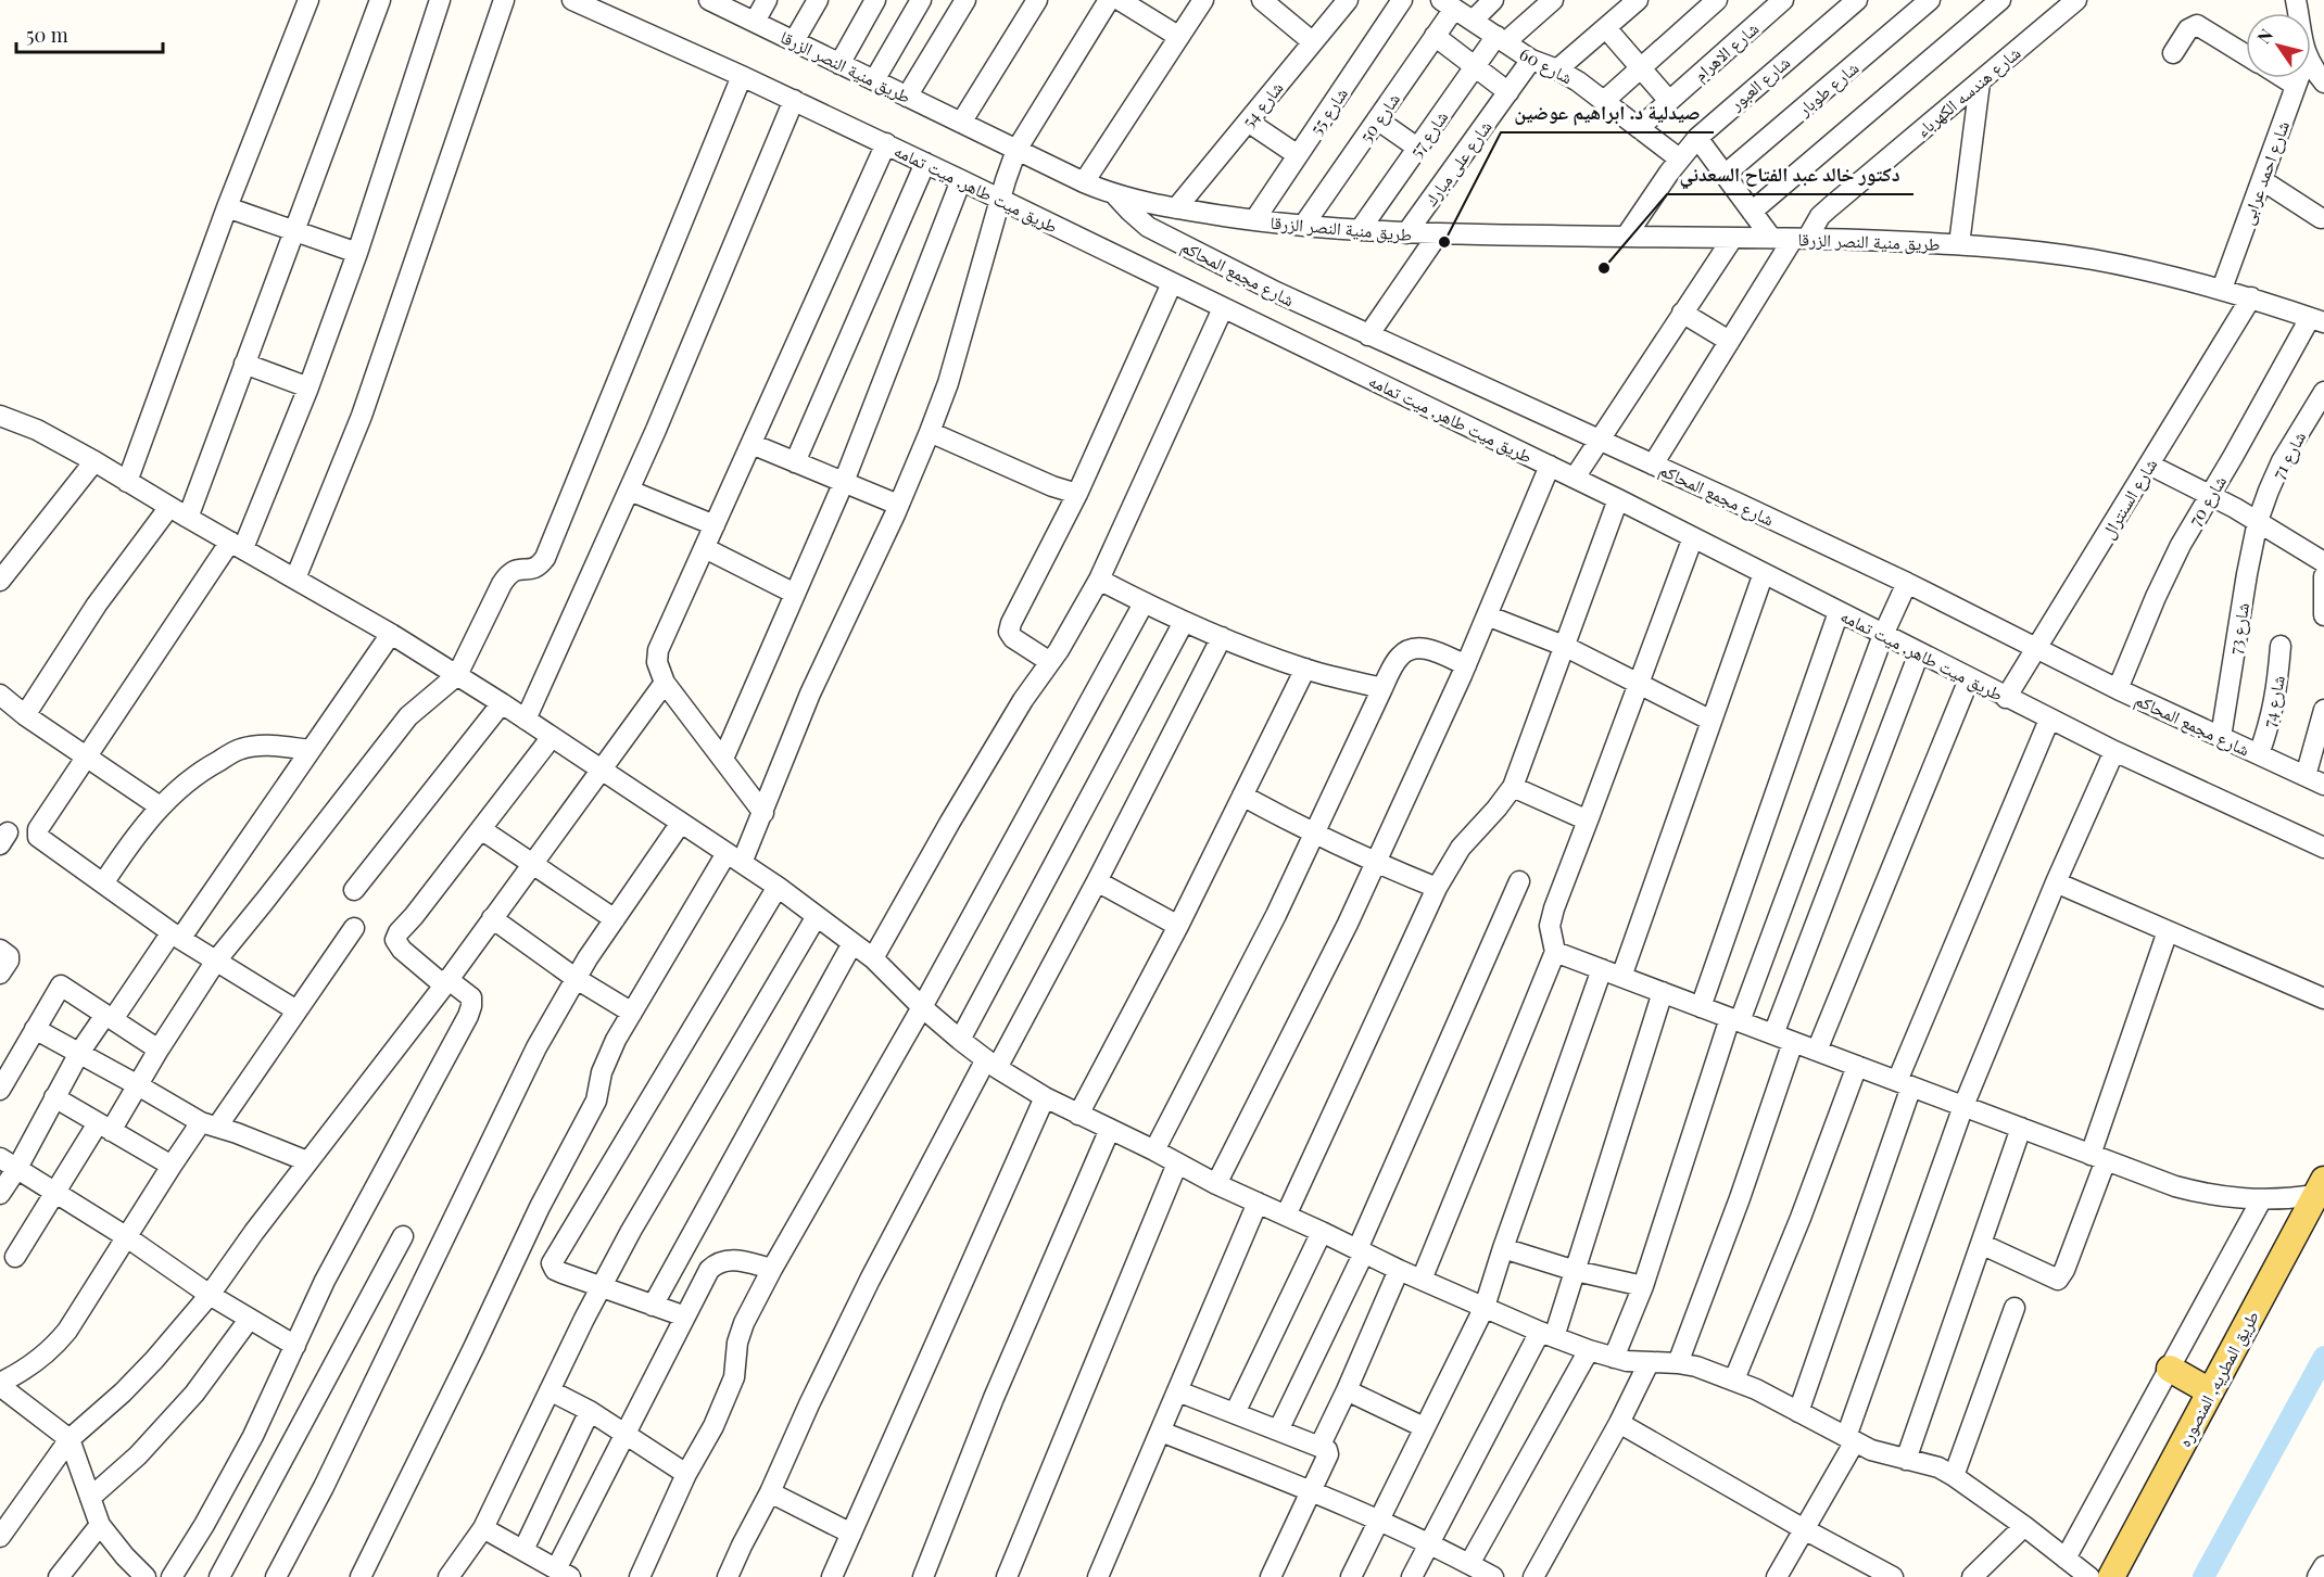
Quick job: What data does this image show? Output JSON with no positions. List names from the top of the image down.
{
  "streets": {
    "main road": ["طريق المطريه, المنصوره"],
    "street": [
      "شارع الاهرام",
      "شارع 60",
      "طريق منية النصر الزرقا",
      "شارع العبور",
      "شارع طوبار",
      "شارع هندسه الكهرباء",
      "شارع 54",
      "شارع 55",
      "شارع 50",
      "شارع 57",
      "شارع على مبارك",
      "شارع احمد عرابى",
      "طريق ميت طاهر, ميت تمامه",
      "شارع مجمع المحاكم",
      "شارع 71",
      "شارع السنترال",
      "شارع 70",
      "شارع 73",
      "شارع 74"
    ]
  },
  "crossings": [
    ["شارع الاهرام", "شارع 60"],
    ["شارع 60", "شارع العبور"],
    ["شارع 60", "شارع 50"],
    ["شارع 60", "شارع 57"],
    ["شارع 60", "شارع على مبارك"],
    ["طريق منية النصر الزرقا", "شارع العبور"],
    ["طريق منية النصر الزرقا", "شارع هندسه الكهرباء"],
    ["طريق منية النصر الزرقا", "شارع 54"],
    ["طريق منية النصر الزرقا", "شارع 55"],
    ["طريق منية النصر الزرقا", "شارع 50"],
    ["طريق منية النصر الزرقا", "شارع 57"],
    ["طريق منية النصر الزرقا", "شارع على مبارك"],
    ["طريق منية النصر الزرقا", "شارع احمد عرابى"],
    ["طريق منية النصر الزرقا", "شارع مجمع المحاكم"],
    ["طريق منية النصر الزرقا", "شارع السنترال"],
    ["طريق منية النصر الزرقا", "شارع 70"],
    ["شارع هندسه الكهرباء", "شارع مجمع المحاكم"],
    ["طريق ميت طاهر, ميت تمامه", "شارع السنترال"],
    ["شارع مجمع المحاكم", "شارع السنترال"],
    ["شارع مجمع المحاكم", "شارع 70"],
    ["شارع مجمع المحاكم", "شارع 73"],
    ["شارع مجمع المحاكم", "شارع 74"],
    ["شارع 71", "شارع 73"]
  ],
  "places": ["صيدلية د. ابراهيم عوضين", "دكتور خالد عبد الفتاح السعدني"],
  "scale_bar": "50 m",
  "north": "top left"
}
